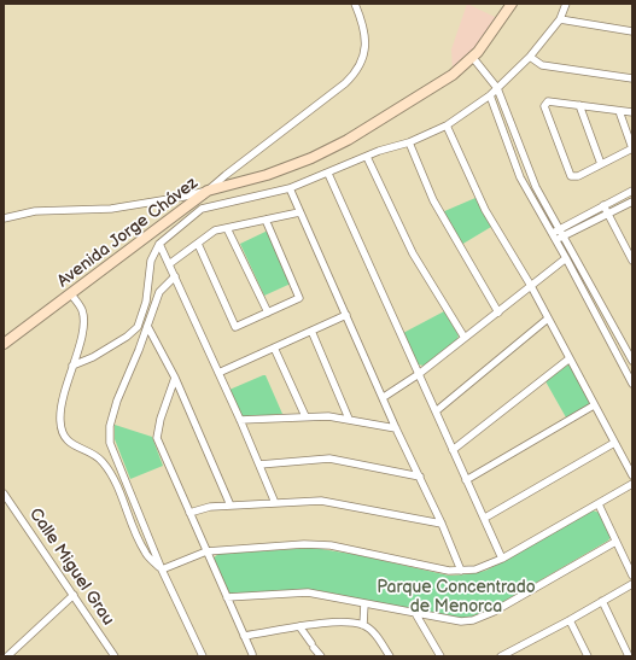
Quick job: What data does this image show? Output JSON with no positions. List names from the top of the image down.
{
  "streets": {
    "main road": ["Avenida Jorge Chávez"],
    "street": ["Calle Miguel Grau"]
  },
  "parks": ["Parque Concentrado de Menorca"]
}
